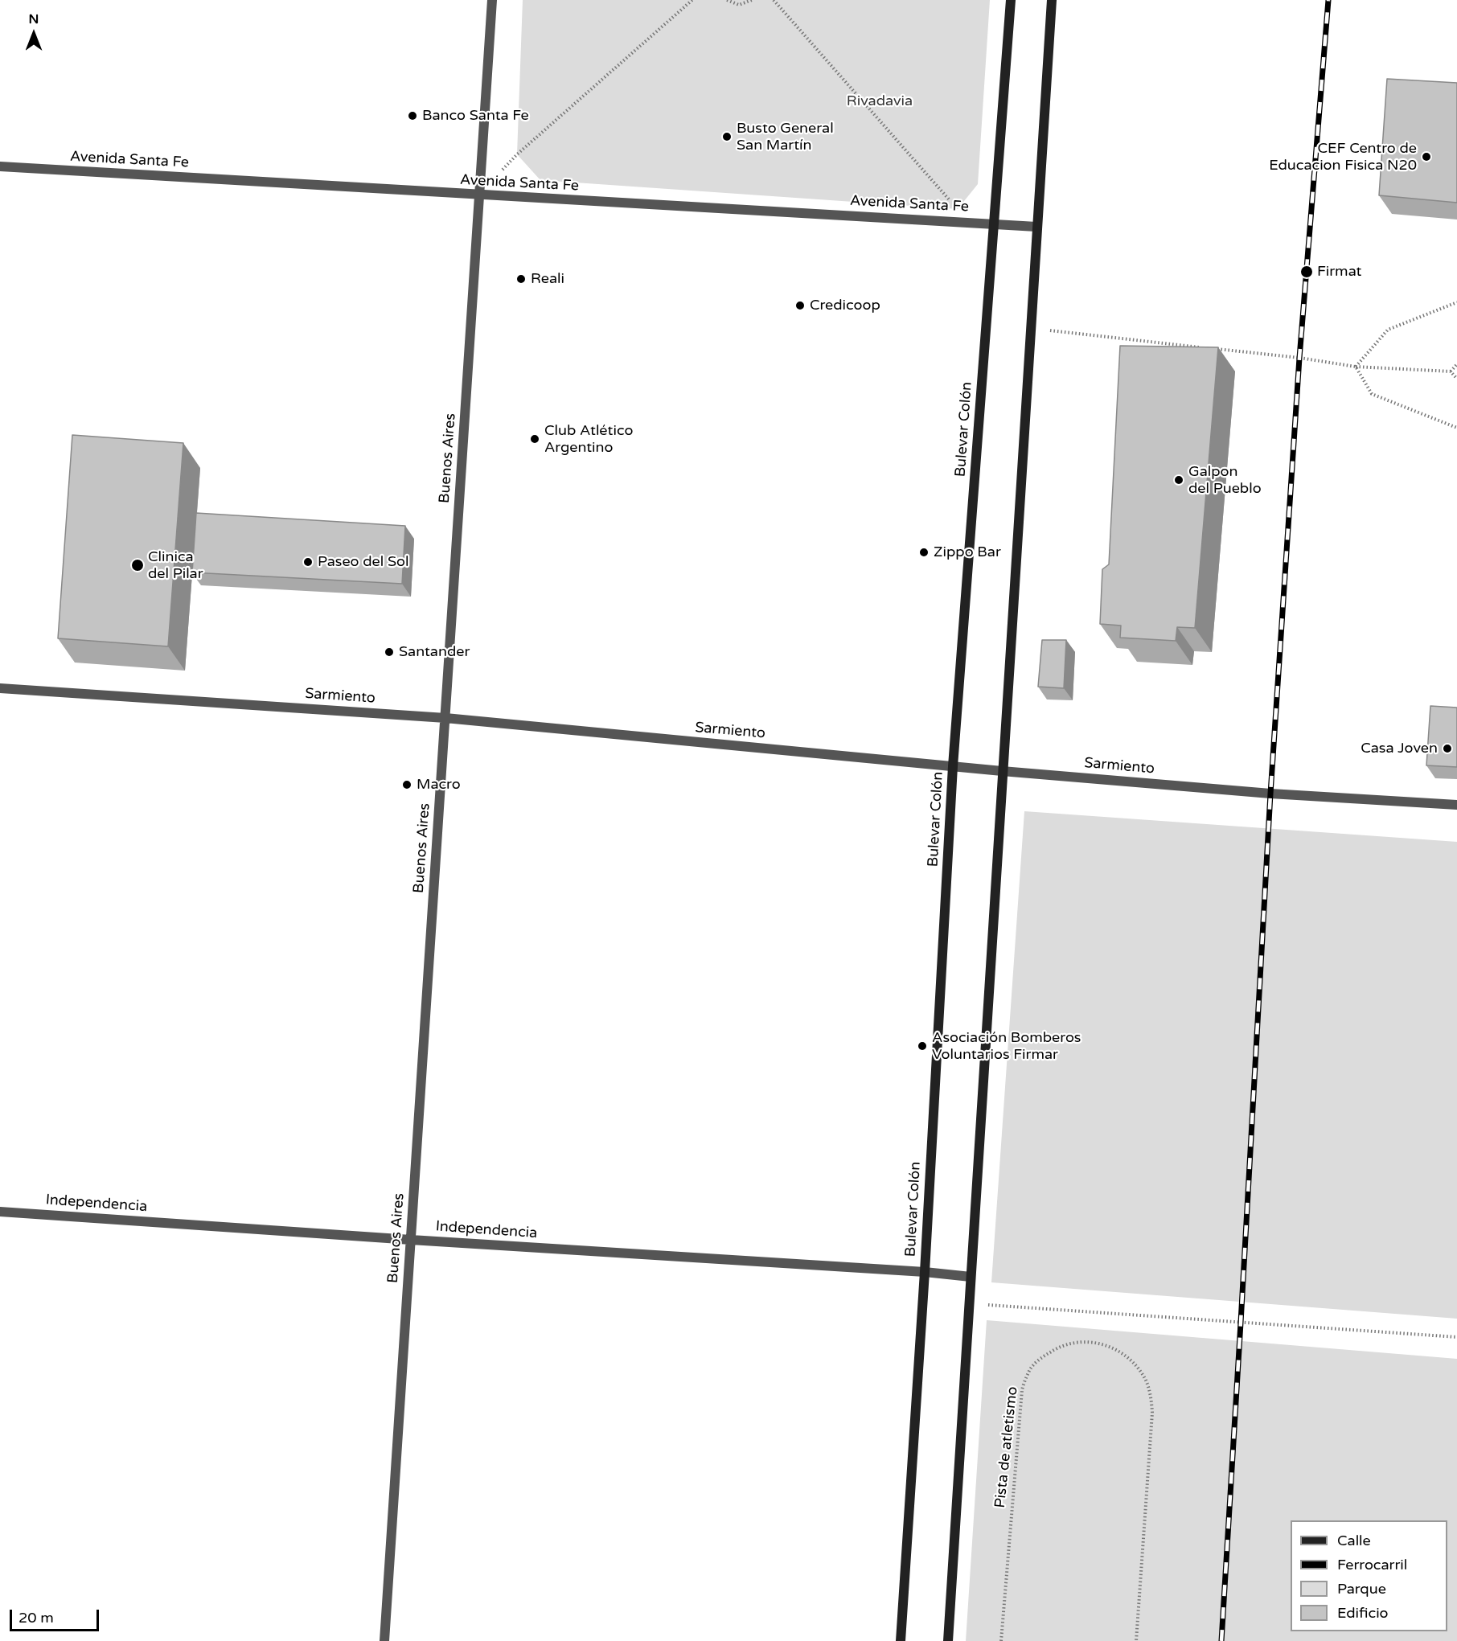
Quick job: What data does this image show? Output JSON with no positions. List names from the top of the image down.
{
  "streets": {
    "main road": ["Bulevar Colón"],
    "street": [
      "Avenida Santa Fe",
      "Buenos Aires",
      "Sarmiento",
      "Independencia"
    ],
    "path": ["Pista de atletismo"]
  },
  "crossings": [
    ["Avenida Santa Fe", "Bulevar Colón"],
    ["Avenida Santa Fe", "Buenos Aires"],
    ["Bulevar Colón", "Sarmiento"],
    ["Bulevar Colón", "Independencia"],
    ["Buenos Aires", "Sarmiento"],
    ["Buenos Aires", "Independencia"]
  ],
  "parks": ["Rivadavia"],
  "places": [
    "Banco Santa Fe",
    "Busto General San Martín",
    "CEF Centro de Educacion Fisica N20",
    "Firmat",
    "Reali",
    "Credicoop",
    "Club Atlético Argentino",
    "Galpon del Pueblo",
    "Zippo Bar",
    "Paseo del Sol",
    "Clinica del Pilar",
    "Santander",
    "Casa Joven",
    "Macro",
    "Asociación Bomberos Voluntarios Firmar"
  ],
  "legend": [
    "Calle",
    "Ferrocarril",
    "Parque",
    "Edificio"
  ],
  "scale_bar": "20 m",
  "north": "top"
}
